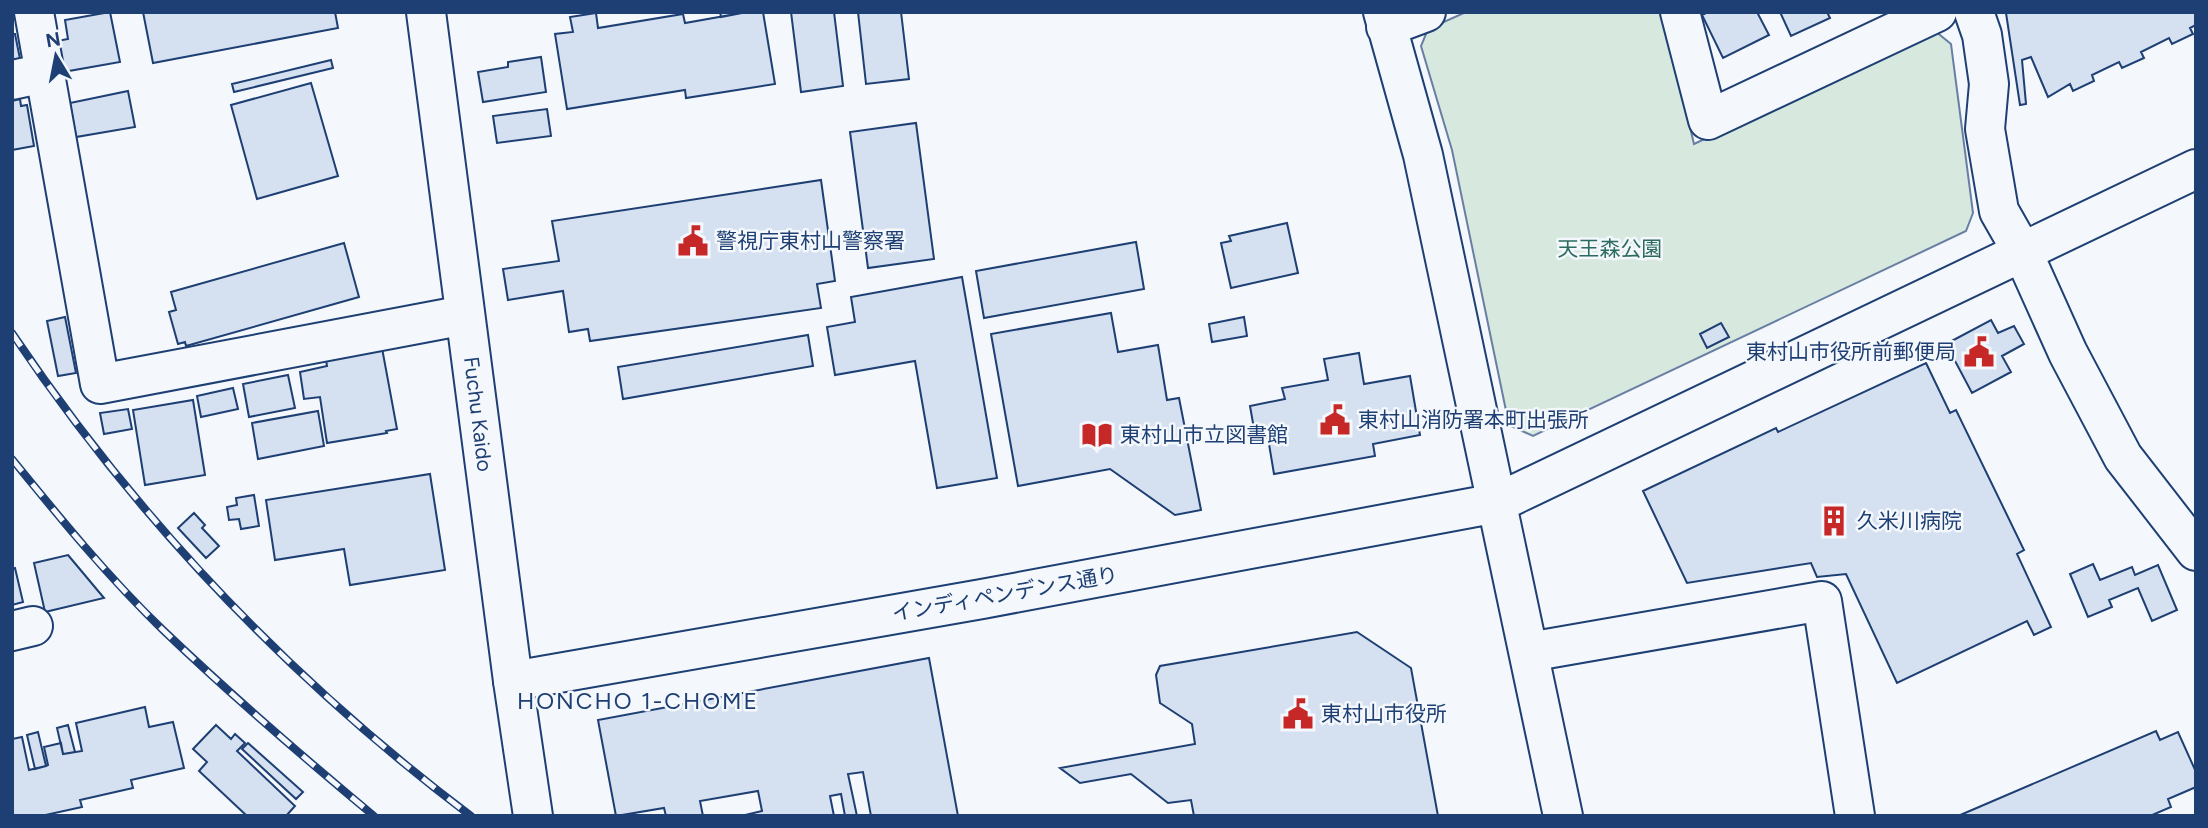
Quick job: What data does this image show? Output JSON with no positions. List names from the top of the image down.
{
  "streets": {
    "street": ["Fuchu Kaido", "インディペンデンス通り"]
  },
  "crossings": [
    ["Fuchu Kaido", "インディペンデンス通り"]
  ],
  "districts": ["HONCHO 1-CHOME"],
  "parks": ["天王森公園"],
  "places": {
    "public building": [
      "警視庁東村山警察署",
      "東村山市役所前郵便局",
      "東村山消防署本町出張所",
      "東村山市役所"
    ],
    "library": ["東村山市立図書館"],
    "building": ["久米川病院"]
  },
  "north": "top"
}
